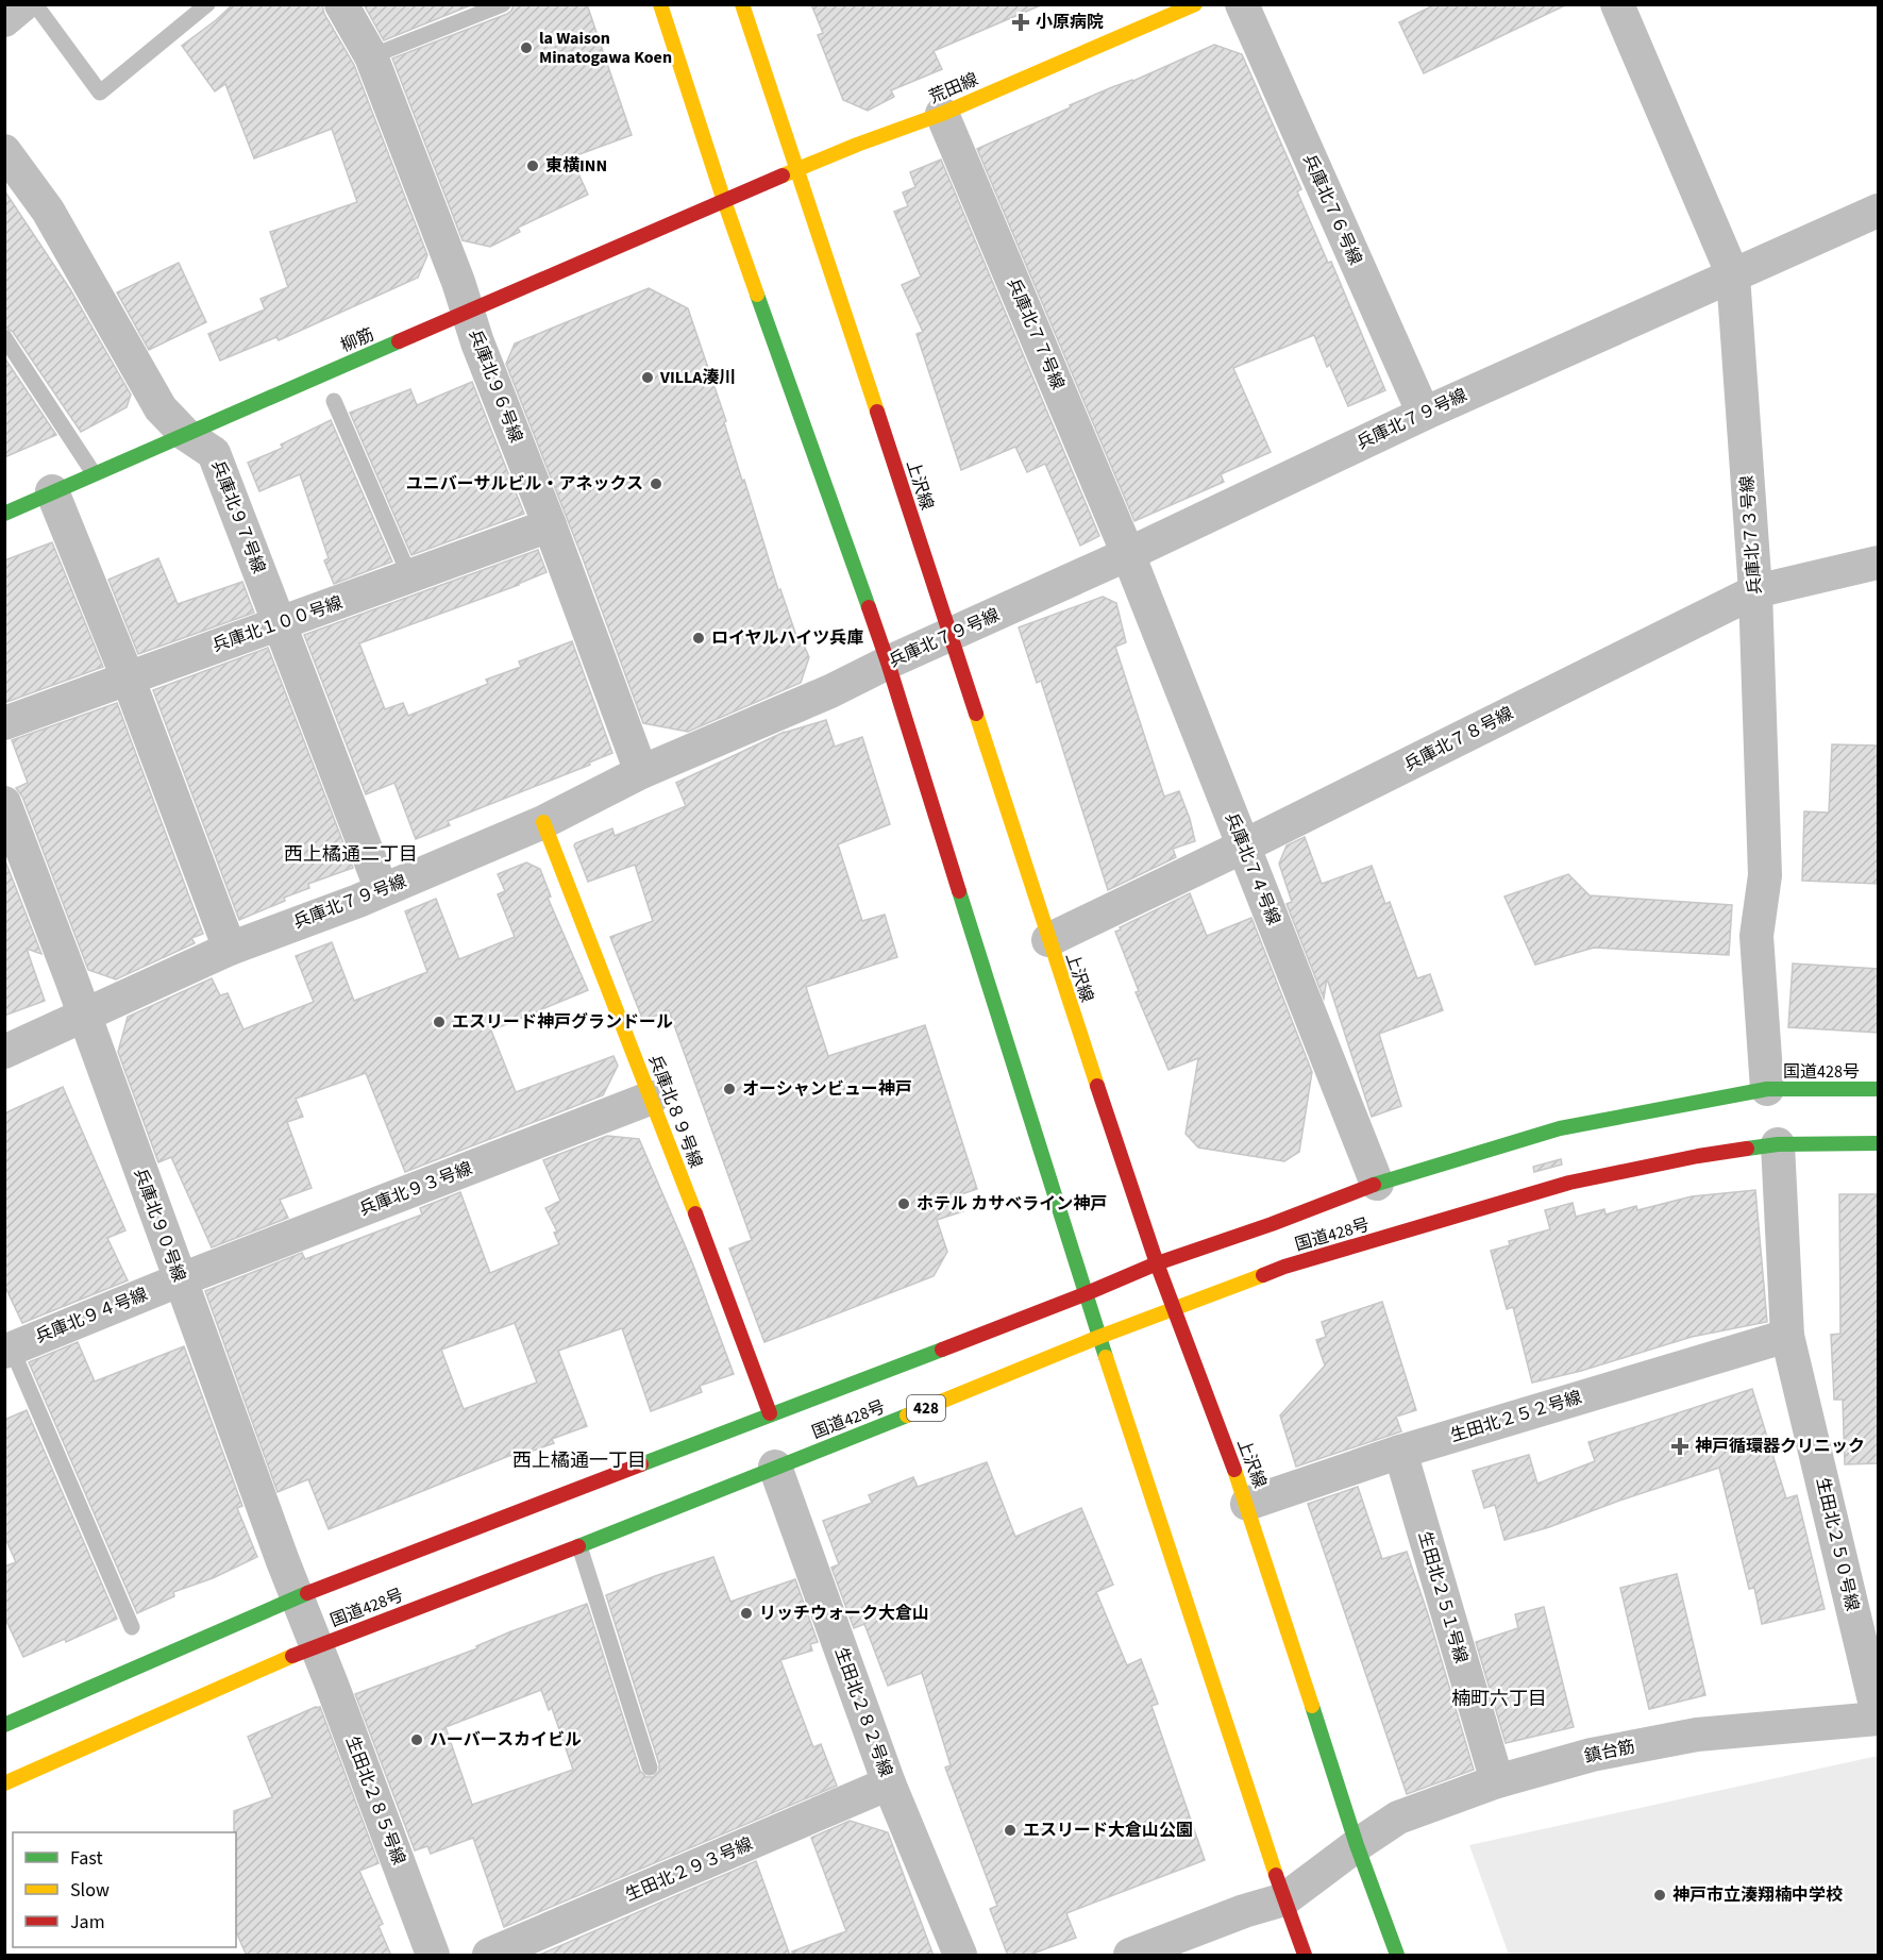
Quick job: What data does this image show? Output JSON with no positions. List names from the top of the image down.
{
  "streets": {
    "main road": [
      "荒田線",
      "柳筋",
      "上沢線",
      "国道428号",
      "兵庫北８９号線",
      "428"
    ],
    "street": [
      "兵庫北７６号線",
      "兵庫北７７号線",
      "兵庫北９６号線",
      "兵庫北７９号線",
      "兵庫北９７号線",
      "兵庫北７３号線",
      "兵庫北１００号線",
      "兵庫北７８号線",
      "兵庫北７４号線",
      "兵庫北９３号線",
      "兵庫北９０号線",
      "兵庫北９４号線",
      "生田北２５２号線",
      "生田北２５０号線",
      "生田北２５１号線",
      "生田北２８２号線",
      "鎮台筋",
      "生田北２８５号線",
      "生田北２９３号線"
    ]
  },
  "crossings": [
    ["荒田線", "兵庫北７７号線"],
    ["荒田線", "柳筋"],
    ["荒田線", "上沢線"],
    ["兵庫北７６号線", "兵庫北７９号線"],
    ["兵庫北７７号線", "兵庫北７９号線"],
    ["兵庫北７７号線", "兵庫北７４号線"],
    ["柳筋", "兵庫北９６号線"],
    ["柳筋", "兵庫北９７号線"],
    ["兵庫北９６号線", "兵庫北７９号線"],
    ["兵庫北９６号線", "兵庫北１００号線"],
    ["兵庫北７９号線", "上沢線"],
    ["兵庫北７９号線", "兵庫北９７号線"],
    ["兵庫北７９号線", "兵庫北７３号線"],
    ["兵庫北７９号線", "兵庫北７４号線"],
    ["兵庫北７９号線", "兵庫北８９号線"],
    ["兵庫北７９号線", "兵庫北９０号線"],
    ["上沢線", "兵庫北７８号線"],
    ["上沢線", "国道428号"],
    ["上沢線", "生田北２５２号線"],
    ["上沢線", "鎮台筋"],
    ["兵庫北９７号線", "兵庫北１００号線"],
    ["兵庫北７３号線", "兵庫北７８号線"],
    ["兵庫北７３号線", "国道428号"],
    ["兵庫北７８号線", "兵庫北７４号線"],
    ["兵庫北７４号線", "国道428号"],
    ["国道428号", "兵庫北８９号線"],
    ["国道428号", "兵庫北９０号線"],
    ["国道428号", "生田北２５０号線"],
    ["国道428号", "生田北２８２号線"],
    ["国道428号", "生田北２８５号線"],
    ["兵庫北８９号線", "兵庫北９３号線"],
    ["兵庫北９３号線", "兵庫北９０号線"],
    ["兵庫北９３号線", "兵庫北９４号線"],
    ["兵庫北９０号線", "兵庫北９４号線"],
    ["兵庫北９０号線", "生田北２８５号線"],
    ["生田北２５２号線", "生田北２５０号線"],
    ["生田北２５２号線", "生田北２５１号線"],
    ["生田北２５０号線", "鎮台筋"],
    ["生田北２５１号線", "鎮台筋"],
    ["生田北２８２号線", "生田北２９３号線"]
  ],
  "districts": ["西上橘通二丁目", "西上橘通一丁目", "楠町六丁目"],
  "places": {
    "health": ["小原病院", "神戸循環器クリニック"],
    "other": [
      "la Waison Minatogawa Koen",
      "東横INN",
      "VILLA湊川",
      "ユニバーサルビル・アネックス",
      "ロイヤルハイツ兵庫",
      "エスリード神戸グランドール",
      "オーシャンビュー神戸",
      "ホテル カサベライン神戸",
      "リッチウォーク大倉山",
      "ハーバースカイビル",
      "エスリード大倉山公園",
      "神戸市立湊翔楠中学校"
    ]
  },
  "legend": ["Fast", "Slow", "Jam"]
}
